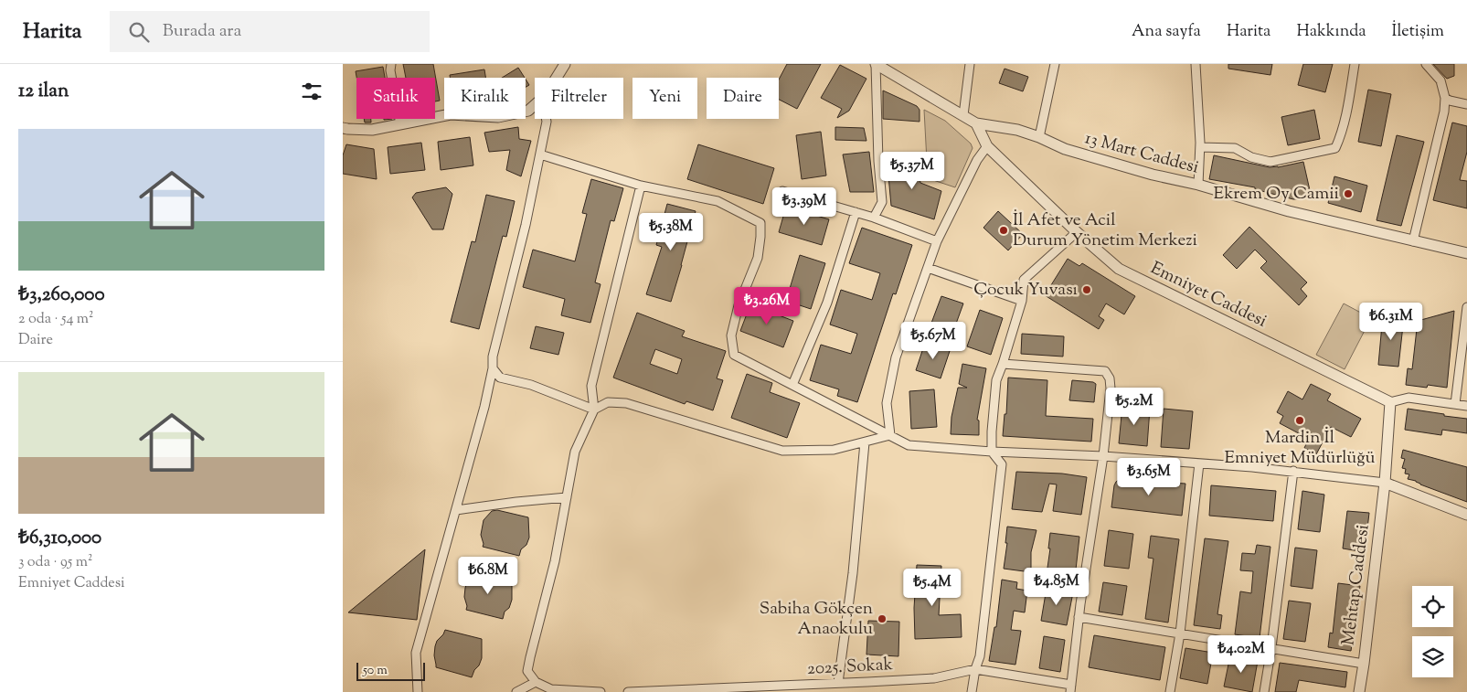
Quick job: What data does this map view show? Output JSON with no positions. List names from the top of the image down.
{
  "streets": {
    "street": [
      "13 Mart Caddesi",
      "Emniyet Caddesi",
      "Mehtap Caddesi",
      "2025. Sokak"
    ]
  },
  "crossings": [
    ["13 Mart Caddesi", "Emniyet Caddesi"]
  ],
  "places": [
    "Ekrem Oy Camii",
    "İl Afet ve Acil Durum Yönetim Merkezi",
    "Çocuk Yuvası",
    "Mardin İl Emniyet Müdürlüğü",
    "Sabiha Gökçen Anaokulu"
  ],
  "scale_bar": "50 m",
  "page": {
    "header": "Harita",
    "search": "Burada ara",
    "nav": [
      "Ana sayfa",
      "Harita",
      "Hakkında",
      "İletişim"
    ],
    "heading": "12 ilan",
    "chip": [
      "Satılık",
      "Kiralık",
      "Filtreler",
      "Yeni",
      "Daire"
    ],
    "list": [
      {
        "name": "₺3,260,000",
        "note": "2 oda · 54 m² · Daire"
      },
      {
        "name": "₺6,310,000",
        "note": "3 oda · 95 m² · Emniyet Caddesi"
      }
    ],
    "price": [
      "₺5.37M",
      "₺3.39M",
      "₺5.38M",
      "₺3.26M",
      "₺6.31M",
      "₺5.67M",
      "₺5.2M",
      "₺3.65M",
      "₺6.8M",
      "₺4.85M",
      "₺5.4M",
      "₺4.02M"
    ],
    "scale": "50 m"
  }
}
